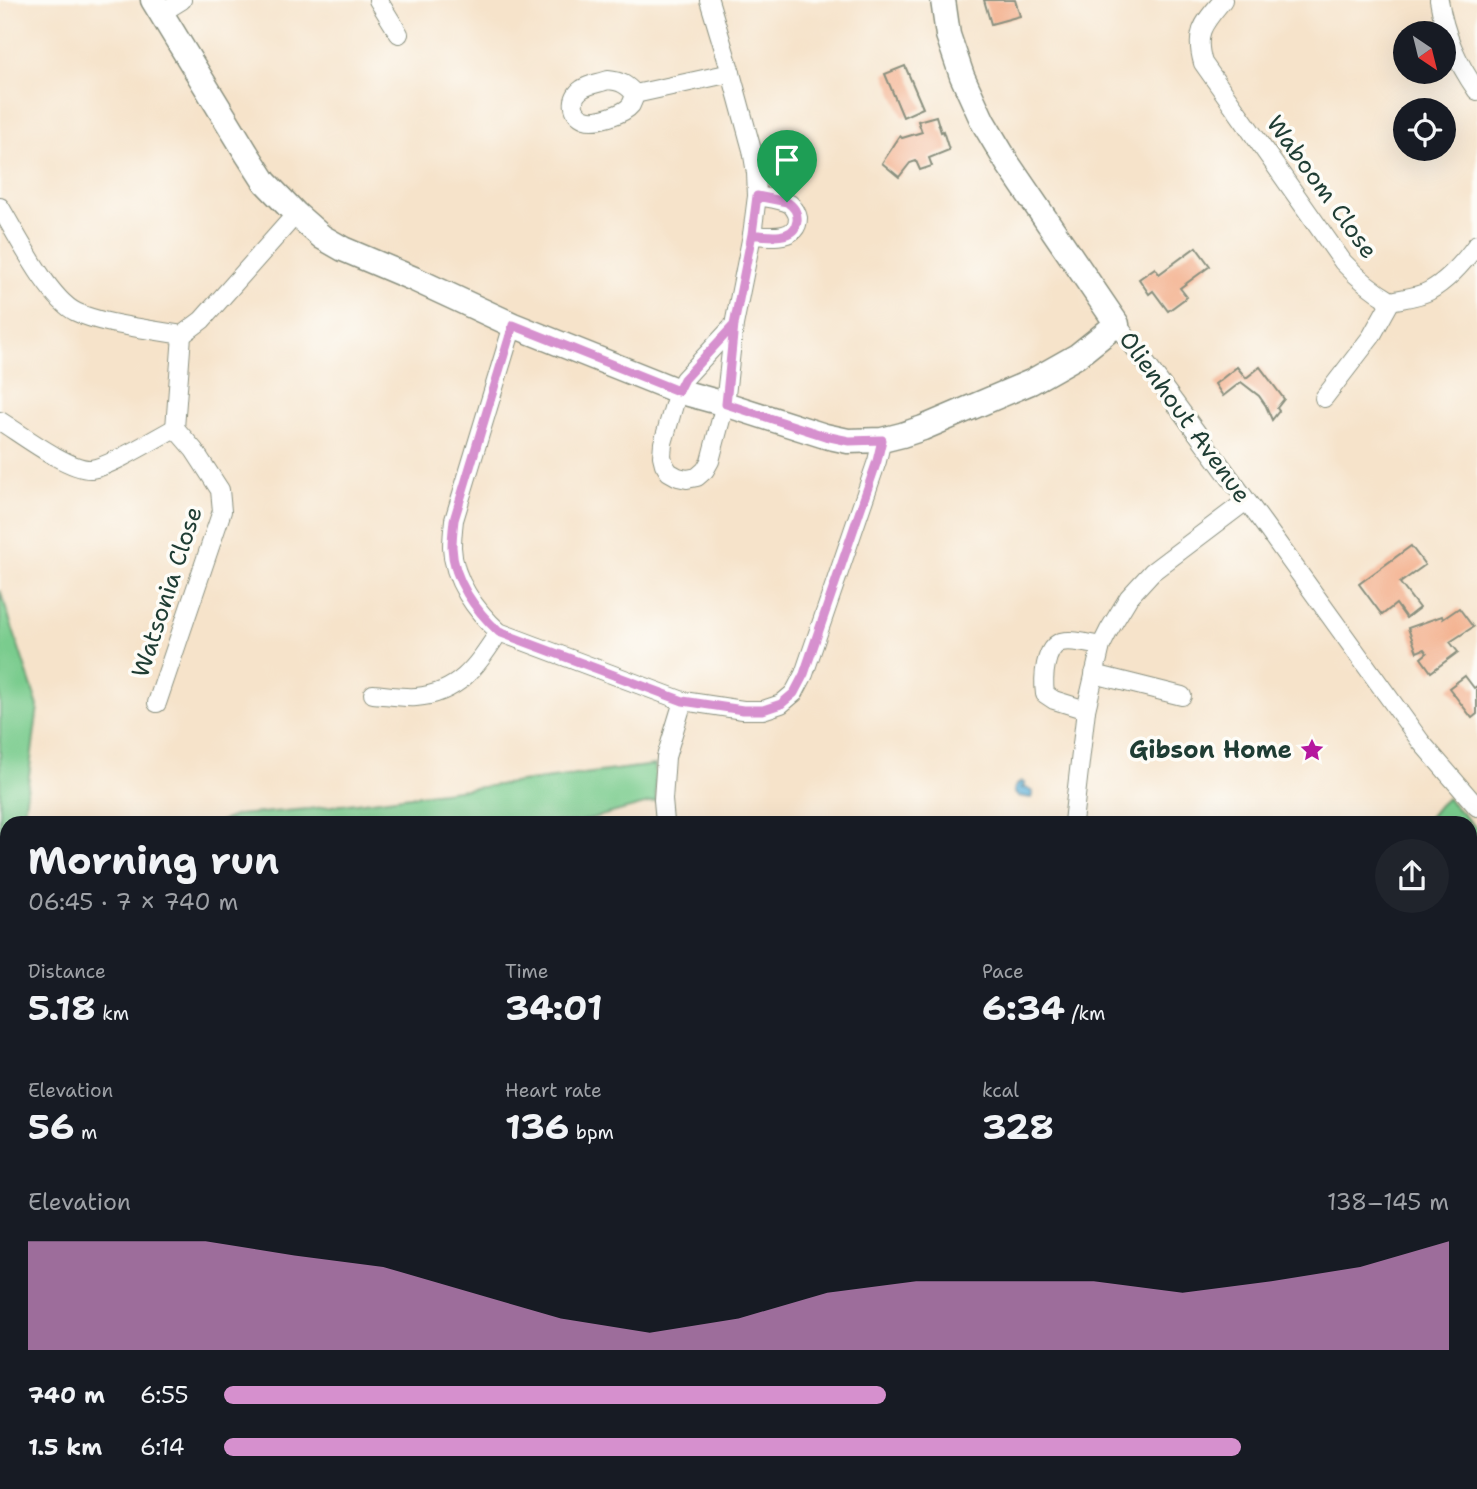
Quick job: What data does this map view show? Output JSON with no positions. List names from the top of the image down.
{
  "streets": {
    "street": ["Waboom Close", "Olienhout Avenue", "Watsonia Close"]
  },
  "places": {
    "place": ["Gibson Home"]
  },
  "north": "bottom right",
  "page": {
    "heading": ["Morning run", "06:45 · 7 × 740 m"],
    "stats": [
      ["Distance", "5.18 km"],
      ["Time", "34:01"],
      ["Pace", "6:34 /km"],
      ["Elevation", "56 m"],
      ["Heart rate", "136 bpm"],
      ["kcal", "328"]
    ],
    "chart": ["Elevation", "138–145 m"],
    "list": [
      {
        "name": "740 m",
        "note": "6:55"
      },
      {
        "name": "1.5 km",
        "note": "6:14"
      }
    ]
  }
}
